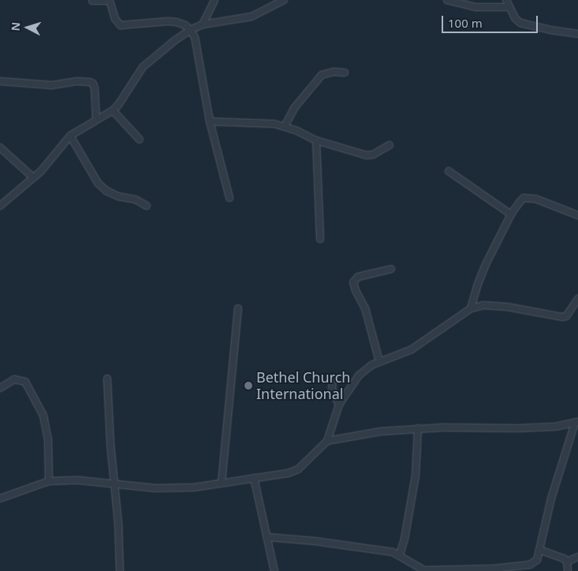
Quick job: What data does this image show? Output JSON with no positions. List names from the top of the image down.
{
  "places": ["Bethel Church International"],
  "scale_bar": "100 m",
  "north": "left"
}
